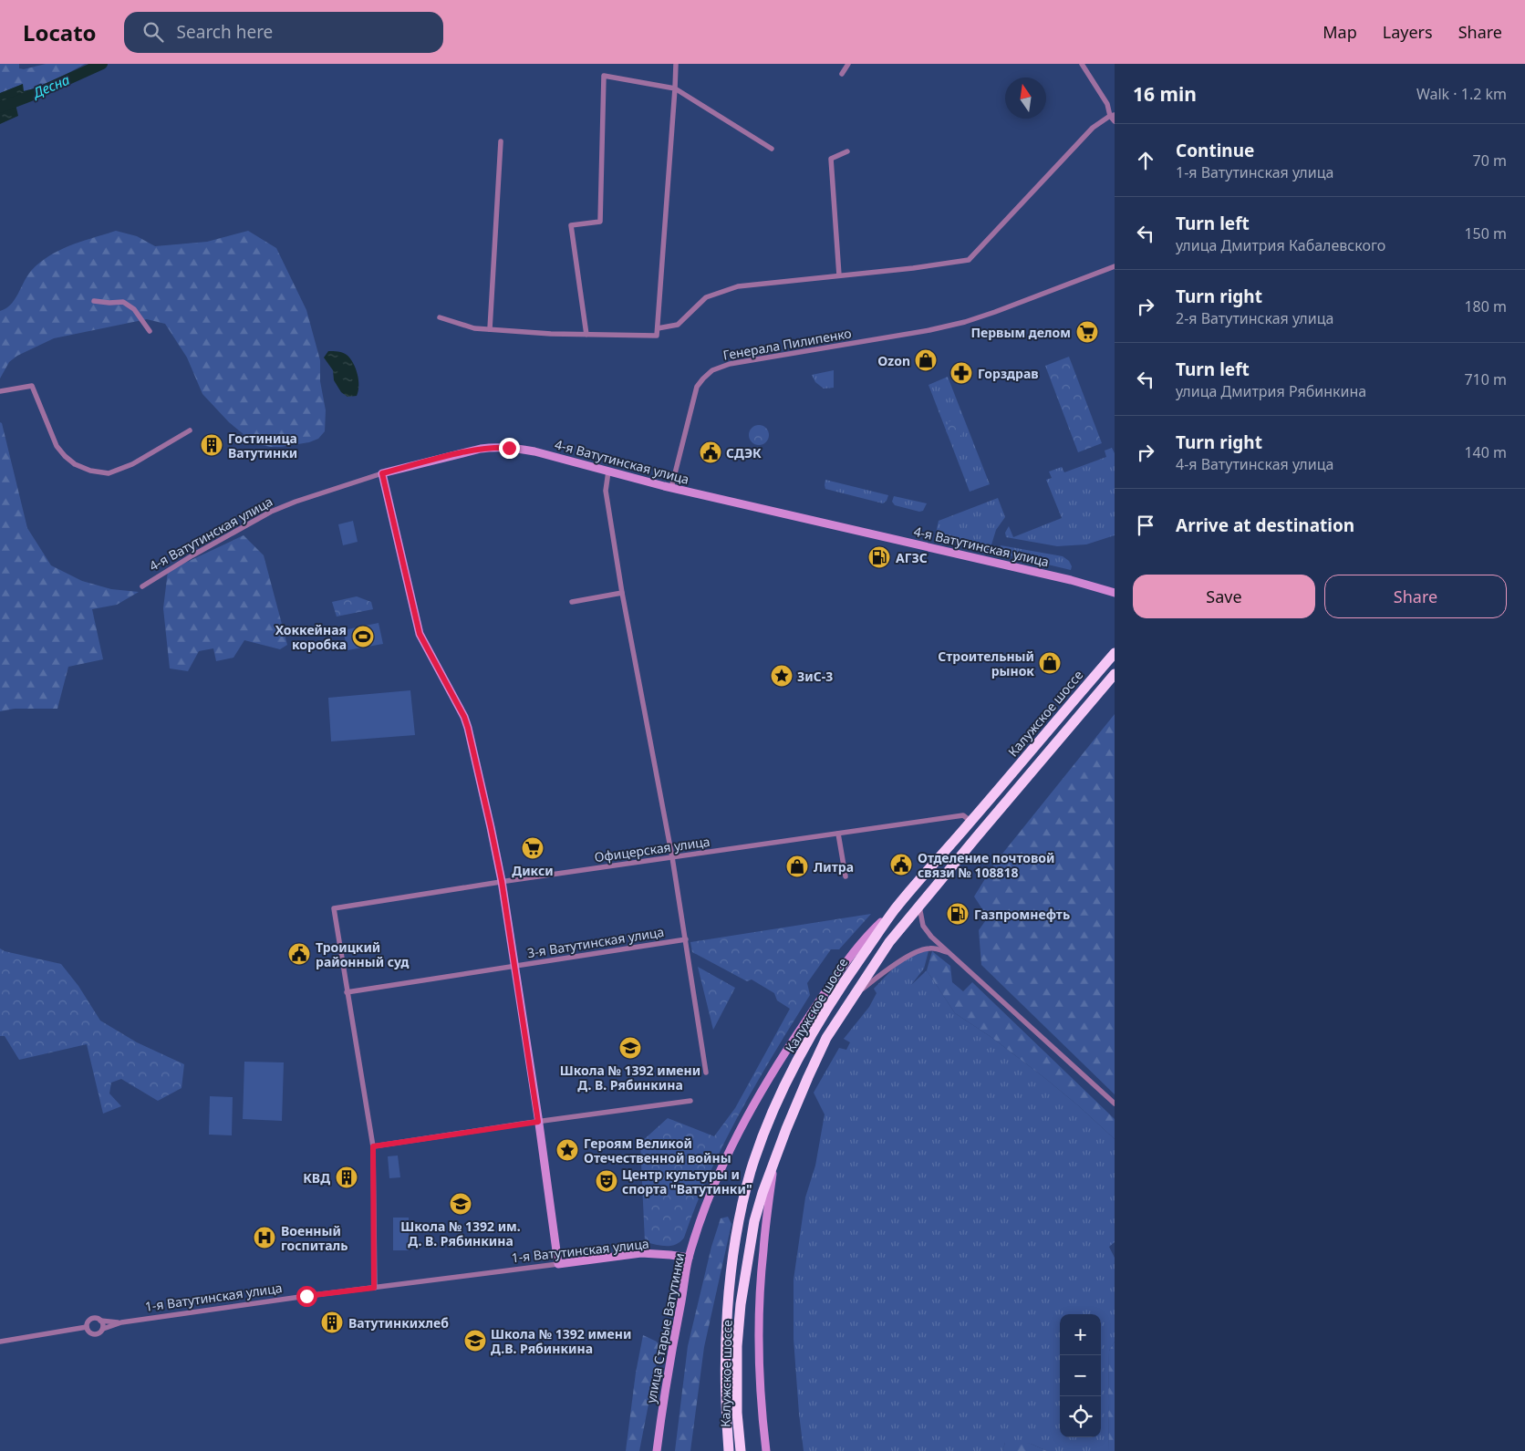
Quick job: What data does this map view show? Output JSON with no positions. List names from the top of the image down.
{
  "streets": {
    "highway": ["Калужское шоссе"],
    "street": [
      "Генерала Пилипенко",
      "4-я Ватутинская улица",
      "Офицерская улица",
      "3-я Ватутинская улица",
      "1-я Ватутинская улица",
      "улица Старые Ватутинки"
    ]
  },
  "crossings": [
    ["Генерала Пилипенко", "4-я Ватутинская улица"],
    ["Калужское шоссе", "Офицерская улица"],
    ["Калужское шоссе", "улица Старые Ватутинки"],
    ["Офицерская улица", "3-я Ватутинская улица"],
    ["1-я Ватутинская улица", "улица Старые Ватутинки"]
  ],
  "water": ["Десна"],
  "places": {
    "supermarket": ["Первым делом", "Дикси"],
    "shop": ["Ozon", "Строительный рынок", "Литра"],
    "pharmacy": ["Горздрав"],
    "building": ["Гостиница Ватутинки", "КВД", "Ватутинкихлеб"],
    "public building": ["СДЭК", "Отделение почтовой связи № 108818", "Троицкий районный суд"],
    "fuel station": ["АГЗС", "Газпромнефть"],
    "sports": ["Хоккейная коробка"],
    "place": ["ЗиС-3", "Героям Великой Отечественной войны"],
    "school or university": ["Школа № 1392 имени Д. В. Рябинкина", "Школа № 1392 им. Д. В. Рябинкина", "Школа № 1392 имени Д.В. Рябинкина"],
    "theatre": ["Центр культуры и спорта \"Ватутинки\""],
    "hospital": ["Военный госпиталь"]
  },
  "north": "top",
  "page": {
    "header": "Locato",
    "search": "Search here",
    "nav": ["Map", "Layers", "Share"],
    "heading": ["16 min", "Walk · 1.2 km"],
    "list": [
      ["Continue", "1-я Ватутинская улица", "70 m"],
      ["Turn left", "улица Дмитрия Кабалевского", "150 m"],
      ["Turn right", "2-я Ватутинская улица", "180 m"],
      ["Turn left", "улица Дмитрия Рябинкина", "710 m"],
      ["Turn right", "4-я Ватутинская улица", "140 m"],
      "Arrive at destination"
    ],
    "buttons": ["Save", "Share"],
    "map_buttons": ["+", "−"]
  }
}
